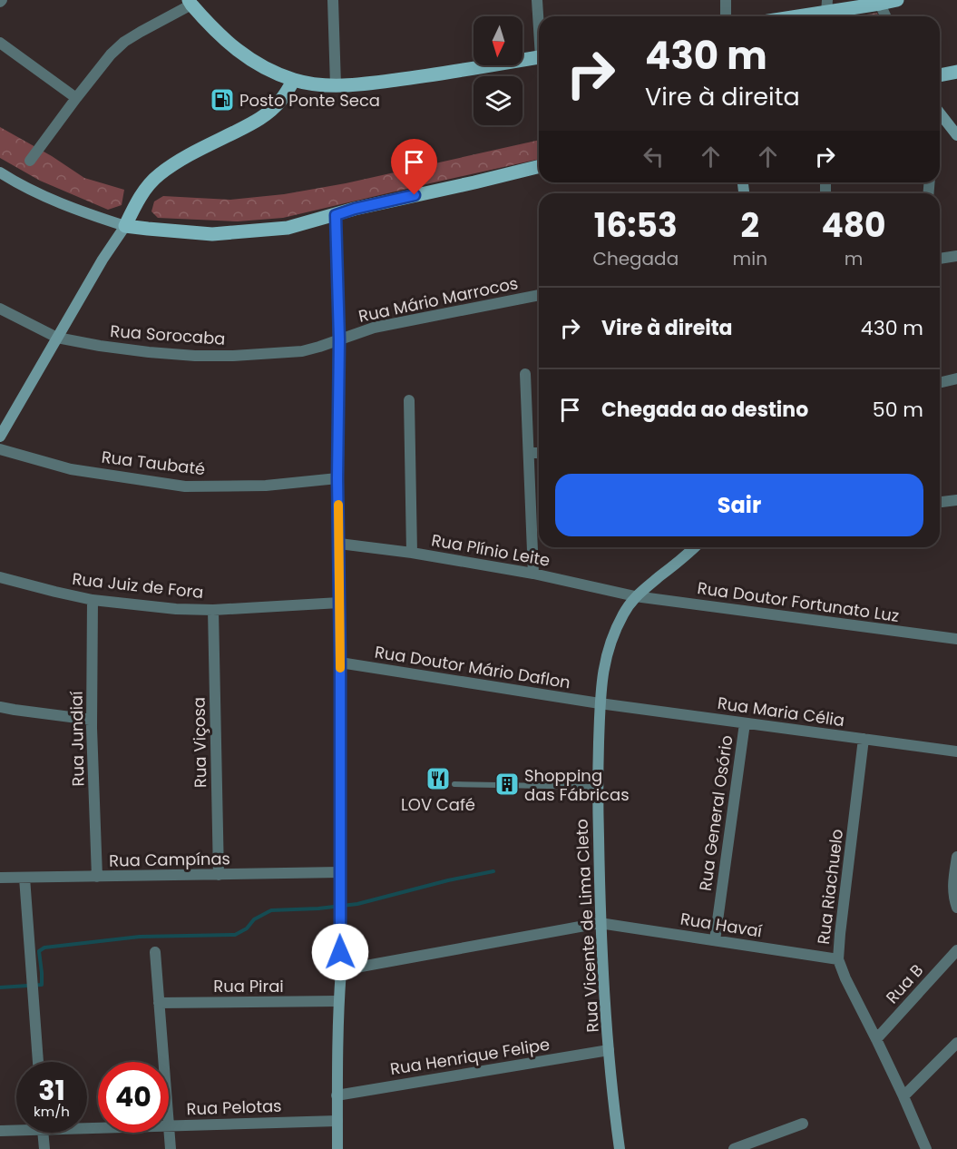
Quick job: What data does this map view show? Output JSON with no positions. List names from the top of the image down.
{
  "streets": {
    "street": [
      "Rua Mário Marrocos",
      "Rua Sorocaba",
      "Rua Taubaté",
      "Rua Plínio Leite",
      "Rua Juiz de Fora",
      "Rua Doutor Fortunato Luz",
      "Rua Doutor Mário Daflon",
      "Rua Maria Célia",
      "Rua Jundiaí",
      "Rua Viçosa",
      "Rua General Osório",
      "Rua Campínas",
      "Rua Riachuelo",
      "Rua Havaí",
      "Rua Vicente de Lima Cleto",
      "Rua B",
      "Rua Pirai",
      "Rua Henrique Felipe",
      "Rua Pelotas"
    ]
  },
  "crossings": [
    ["Rua Mário Marrocos", "Rua Sorocaba"],
    ["Rua Plínio Leite", "Rua Doutor Fortunato Luz"],
    ["Rua Plínio Leite", "Rua Vicente de Lima Cleto"],
    ["Rua Juiz de Fora", "Rua Jundiaí"],
    ["Rua Juiz de Fora", "Rua Viçosa"],
    ["Rua Doutor Fortunato Luz", "Rua Vicente de Lima Cleto"],
    ["Rua Doutor Mário Daflon", "Rua Maria Célia"],
    ["Rua Doutor Mário Daflon", "Rua Vicente de Lima Cleto"],
    ["Rua Maria Célia", "Rua General Osório"],
    ["Rua Maria Célia", "Rua Riachuelo"],
    ["Rua Maria Célia", "Rua Vicente de Lima Cleto"],
    ["Rua Jundiaí", "Rua Campínas"],
    ["Rua Viçosa", "Rua Campínas"],
    ["Rua General Osório", "Rua Havaí"],
    ["Rua Riachuelo", "Rua Havaí"],
    ["Rua Riachuelo", "Rua B"],
    ["Rua Havaí", "Rua Vicente de Lima Cleto"],
    ["Rua Vicente de Lima Cleto", "Rua Henrique Felipe"]
  ],
  "places": {
    "fuel station": ["Posto Ponte Seca"],
    "restaurant": ["LOV Café"],
    "building": ["Shopping das Fábricas"]
  },
  "north": "bottom",
  "page": {
    "turn": ["430 m", "Vire à direita"],
    "eta": [
      "16:53",
      "Chegada",
      "2",
      "min",
      "480",
      "m"
    ],
    "list": [
      {
        "name": "Vire à direita",
        "value": "430 m"
      },
      {
        "name": "Chegada ao destino",
        "value": "50 m"
      }
    ],
    "buttons": "Sair",
    "speed": "31 km/h",
    "limit": "40"
  }
}
